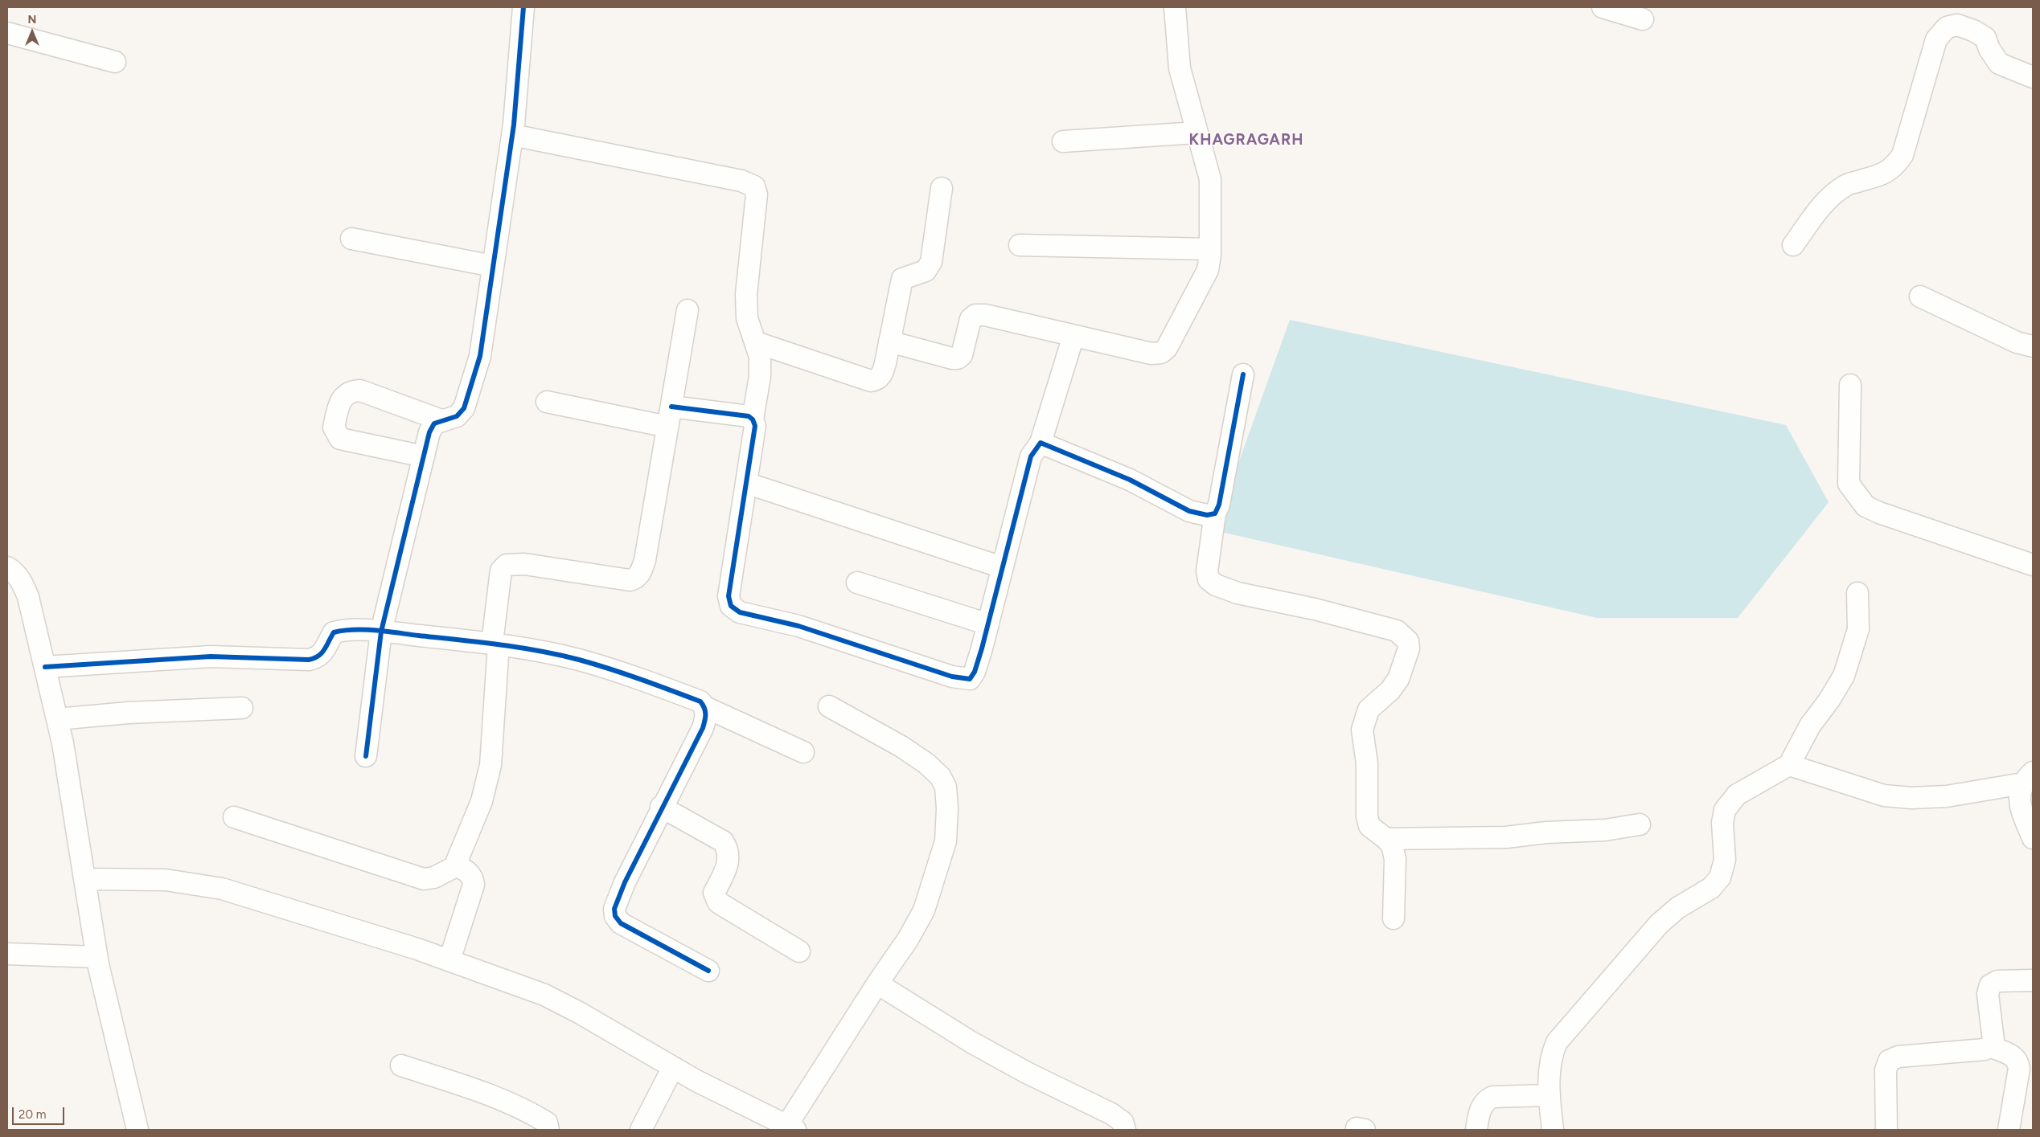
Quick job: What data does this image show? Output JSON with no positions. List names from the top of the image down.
{
  "districts": ["KHAGRAGARH"],
  "scale_bar": "20 m",
  "north": "top"
}
